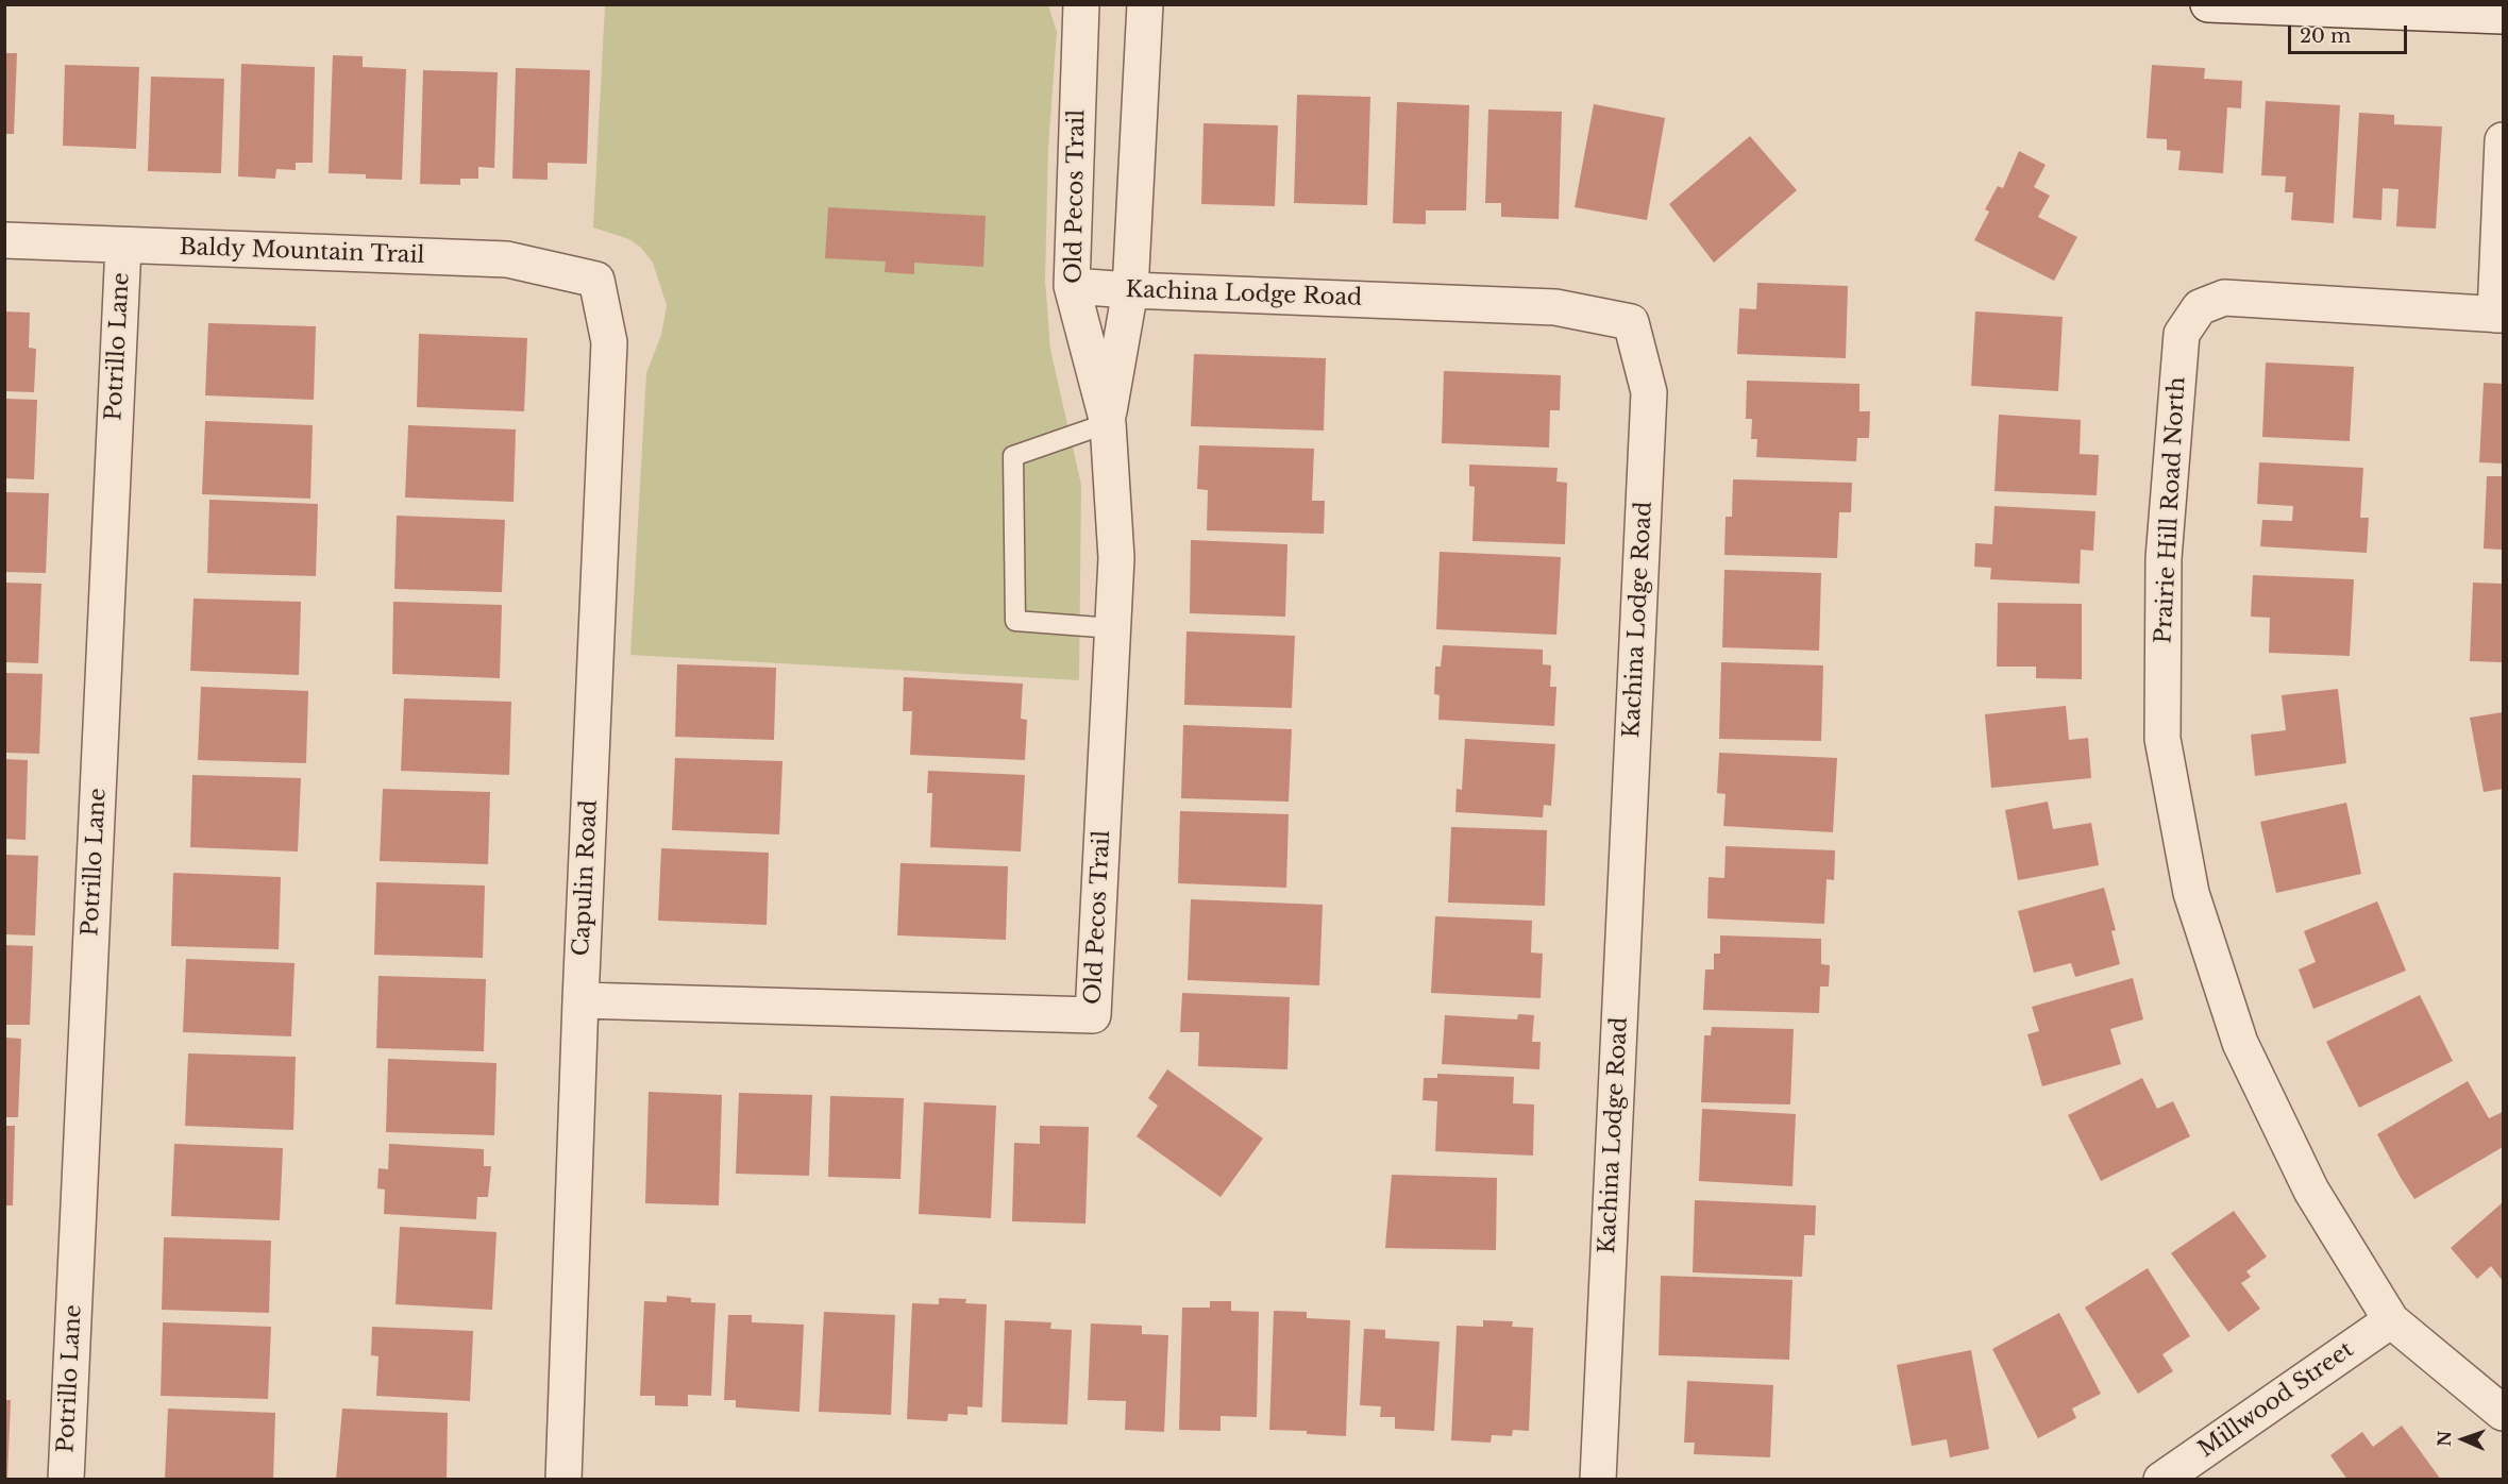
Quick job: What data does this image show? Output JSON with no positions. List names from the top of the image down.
{
  "streets": {
    "street": [
      "Old Pecos Trail",
      "Baldy Mountain Trail",
      "Kachina Lodge Road",
      "Potrillo Lane",
      "Prairie Hill Road North",
      "Capulin Road",
      "Millwood Street"
    ]
  },
  "crossings": [
    ["Old Pecos Trail", "Kachina Lodge Road"],
    ["Old Pecos Trail", "Capulin Road"],
    ["Baldy Mountain Trail", "Potrillo Lane"],
    ["Baldy Mountain Trail", "Capulin Road"],
    ["Prairie Hill Road North", "Millwood Street"]
  ],
  "scale_bar": "20 m",
  "north": "left"
}
